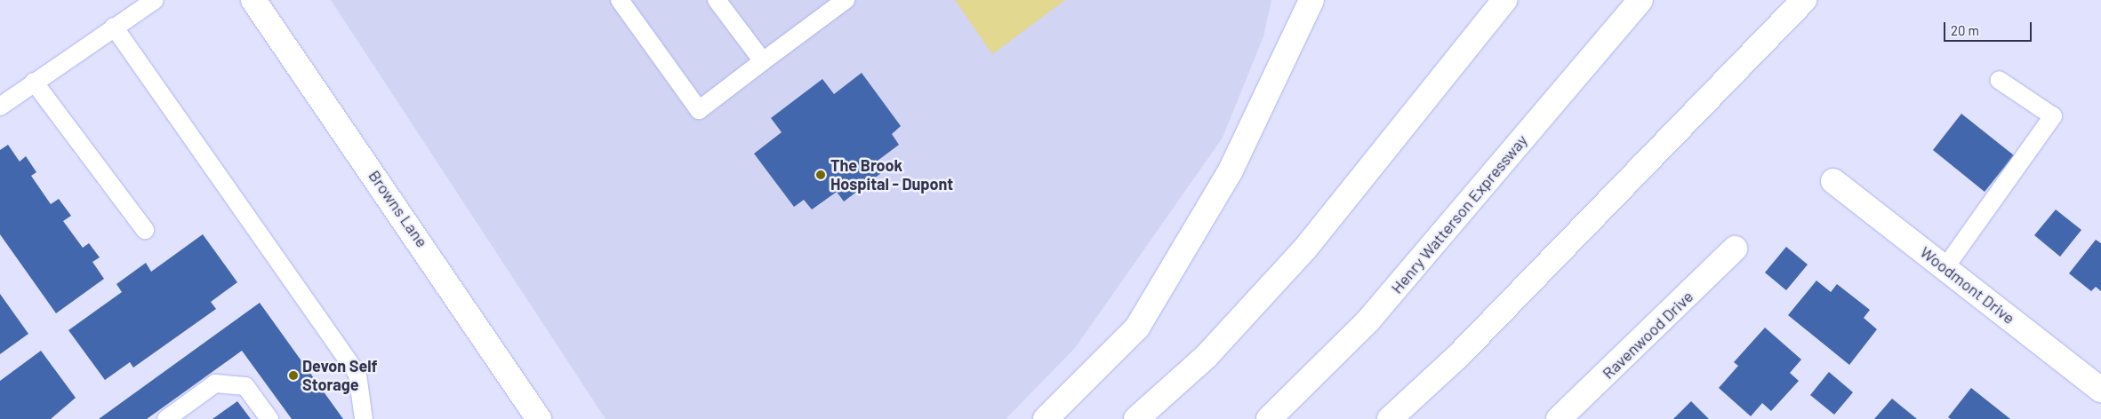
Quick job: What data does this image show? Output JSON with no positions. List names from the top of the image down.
{
  "streets": {
    "main road": [
      "Browns Lane",
      "Henry Watterson Expressway",
      "Woodmont Drive",
      "Ravenwood Drive"
    ]
  },
  "places": ["The Brook Hospital - Dupont", "Devon Self Storage"],
  "scale_bar": "20 m"
}
